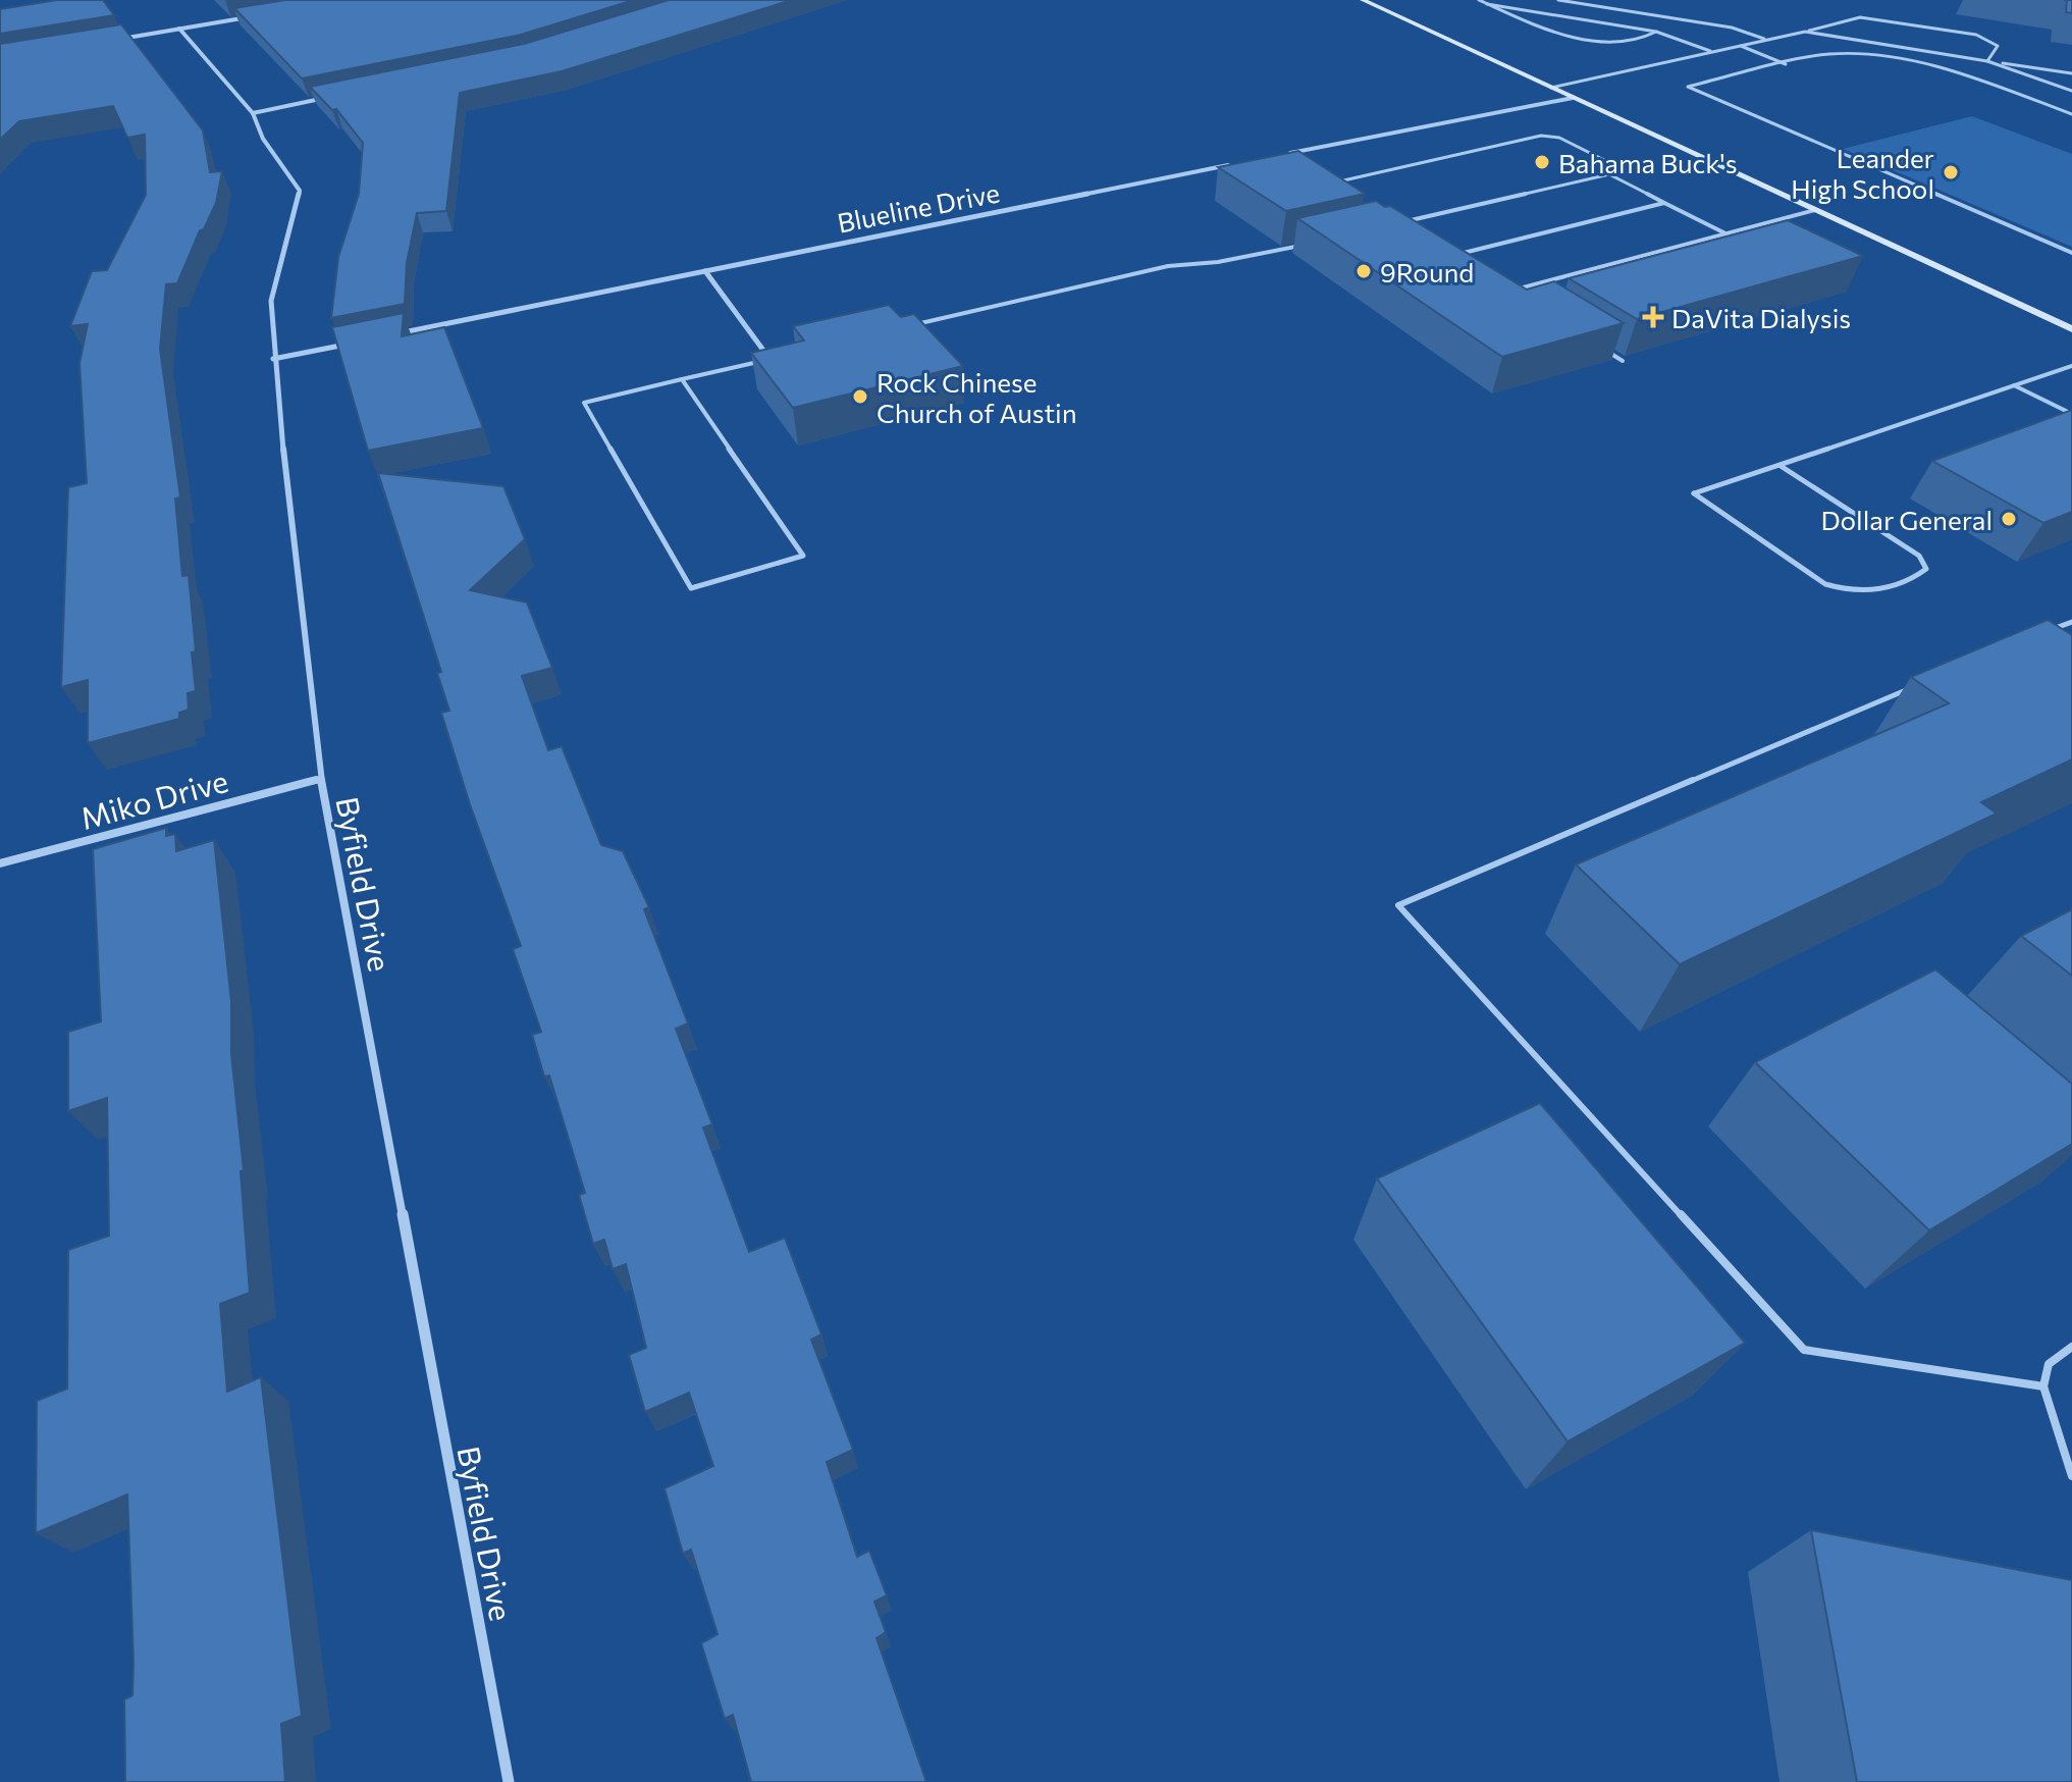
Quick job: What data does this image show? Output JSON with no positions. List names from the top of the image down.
{
  "streets": {
    "street": ["Blueline Drive", "Miko Drive", "Byfield Drive"]
  },
  "crossings": [
    ["Miko Drive", "Byfield Drive"]
  ],
  "places": {
    "other": [
      "Bahama Buck's",
      "Leander High School",
      "9Round",
      "Rock Chinese Church of Austin",
      "Dollar General"
    ],
    "health": ["DaVita Dialysis"]
  }
}
